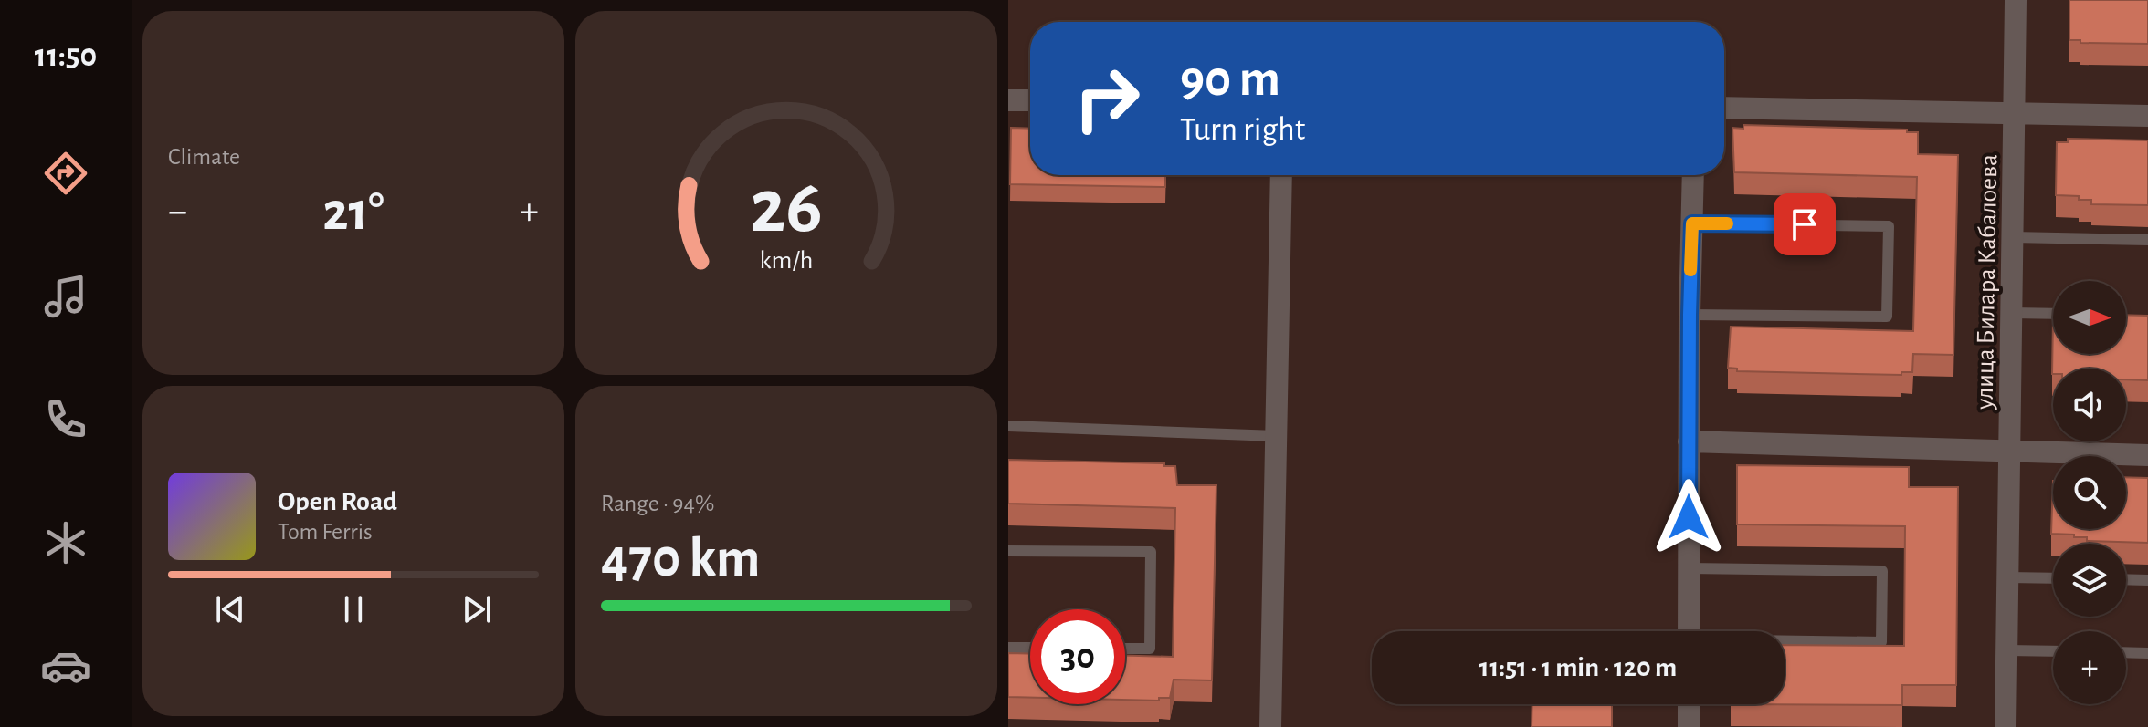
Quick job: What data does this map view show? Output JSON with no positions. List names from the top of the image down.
{
  "streets": {
    "street": ["улица Билара Кабалоева"]
  },
  "north": "right",
  "page": {
    "tabs": "11:50",
    "tile": [
      "Climate",
      ["Range · 94%", "470 km"]
    ],
    "turn": ["90 m", "Turn right"],
    "heat": ["−", "21°", "+"],
    "map_buttons": "+",
    "song": ["Open Road", "Tom Ferris"],
    "limit": "30",
    "trip": "11:51 · 1 min · 120 m",
    "gauge": ["26", "km/h"]
  }
}
